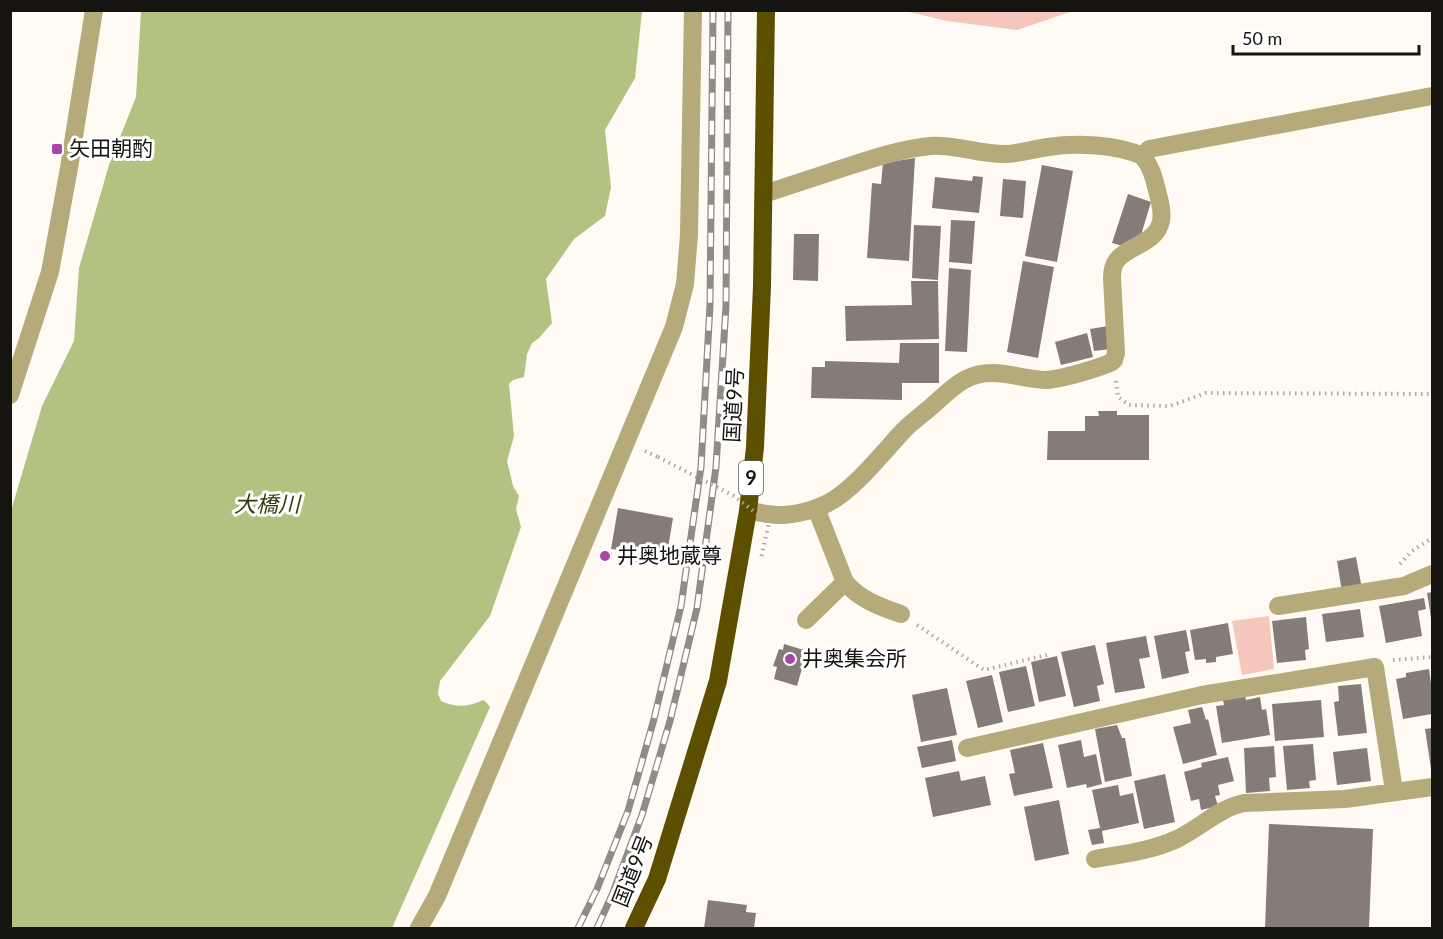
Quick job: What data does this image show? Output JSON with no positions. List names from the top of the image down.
{
  "streets": {
    "highway": ["国道9号", "9"]
  },
  "water": ["大橋川"],
  "places": {
    "transit": ["矢田朝酌"],
    "other": ["井奥地蔵尊", "井奥集会所"]
  },
  "scale_bar": "50 m"
}
